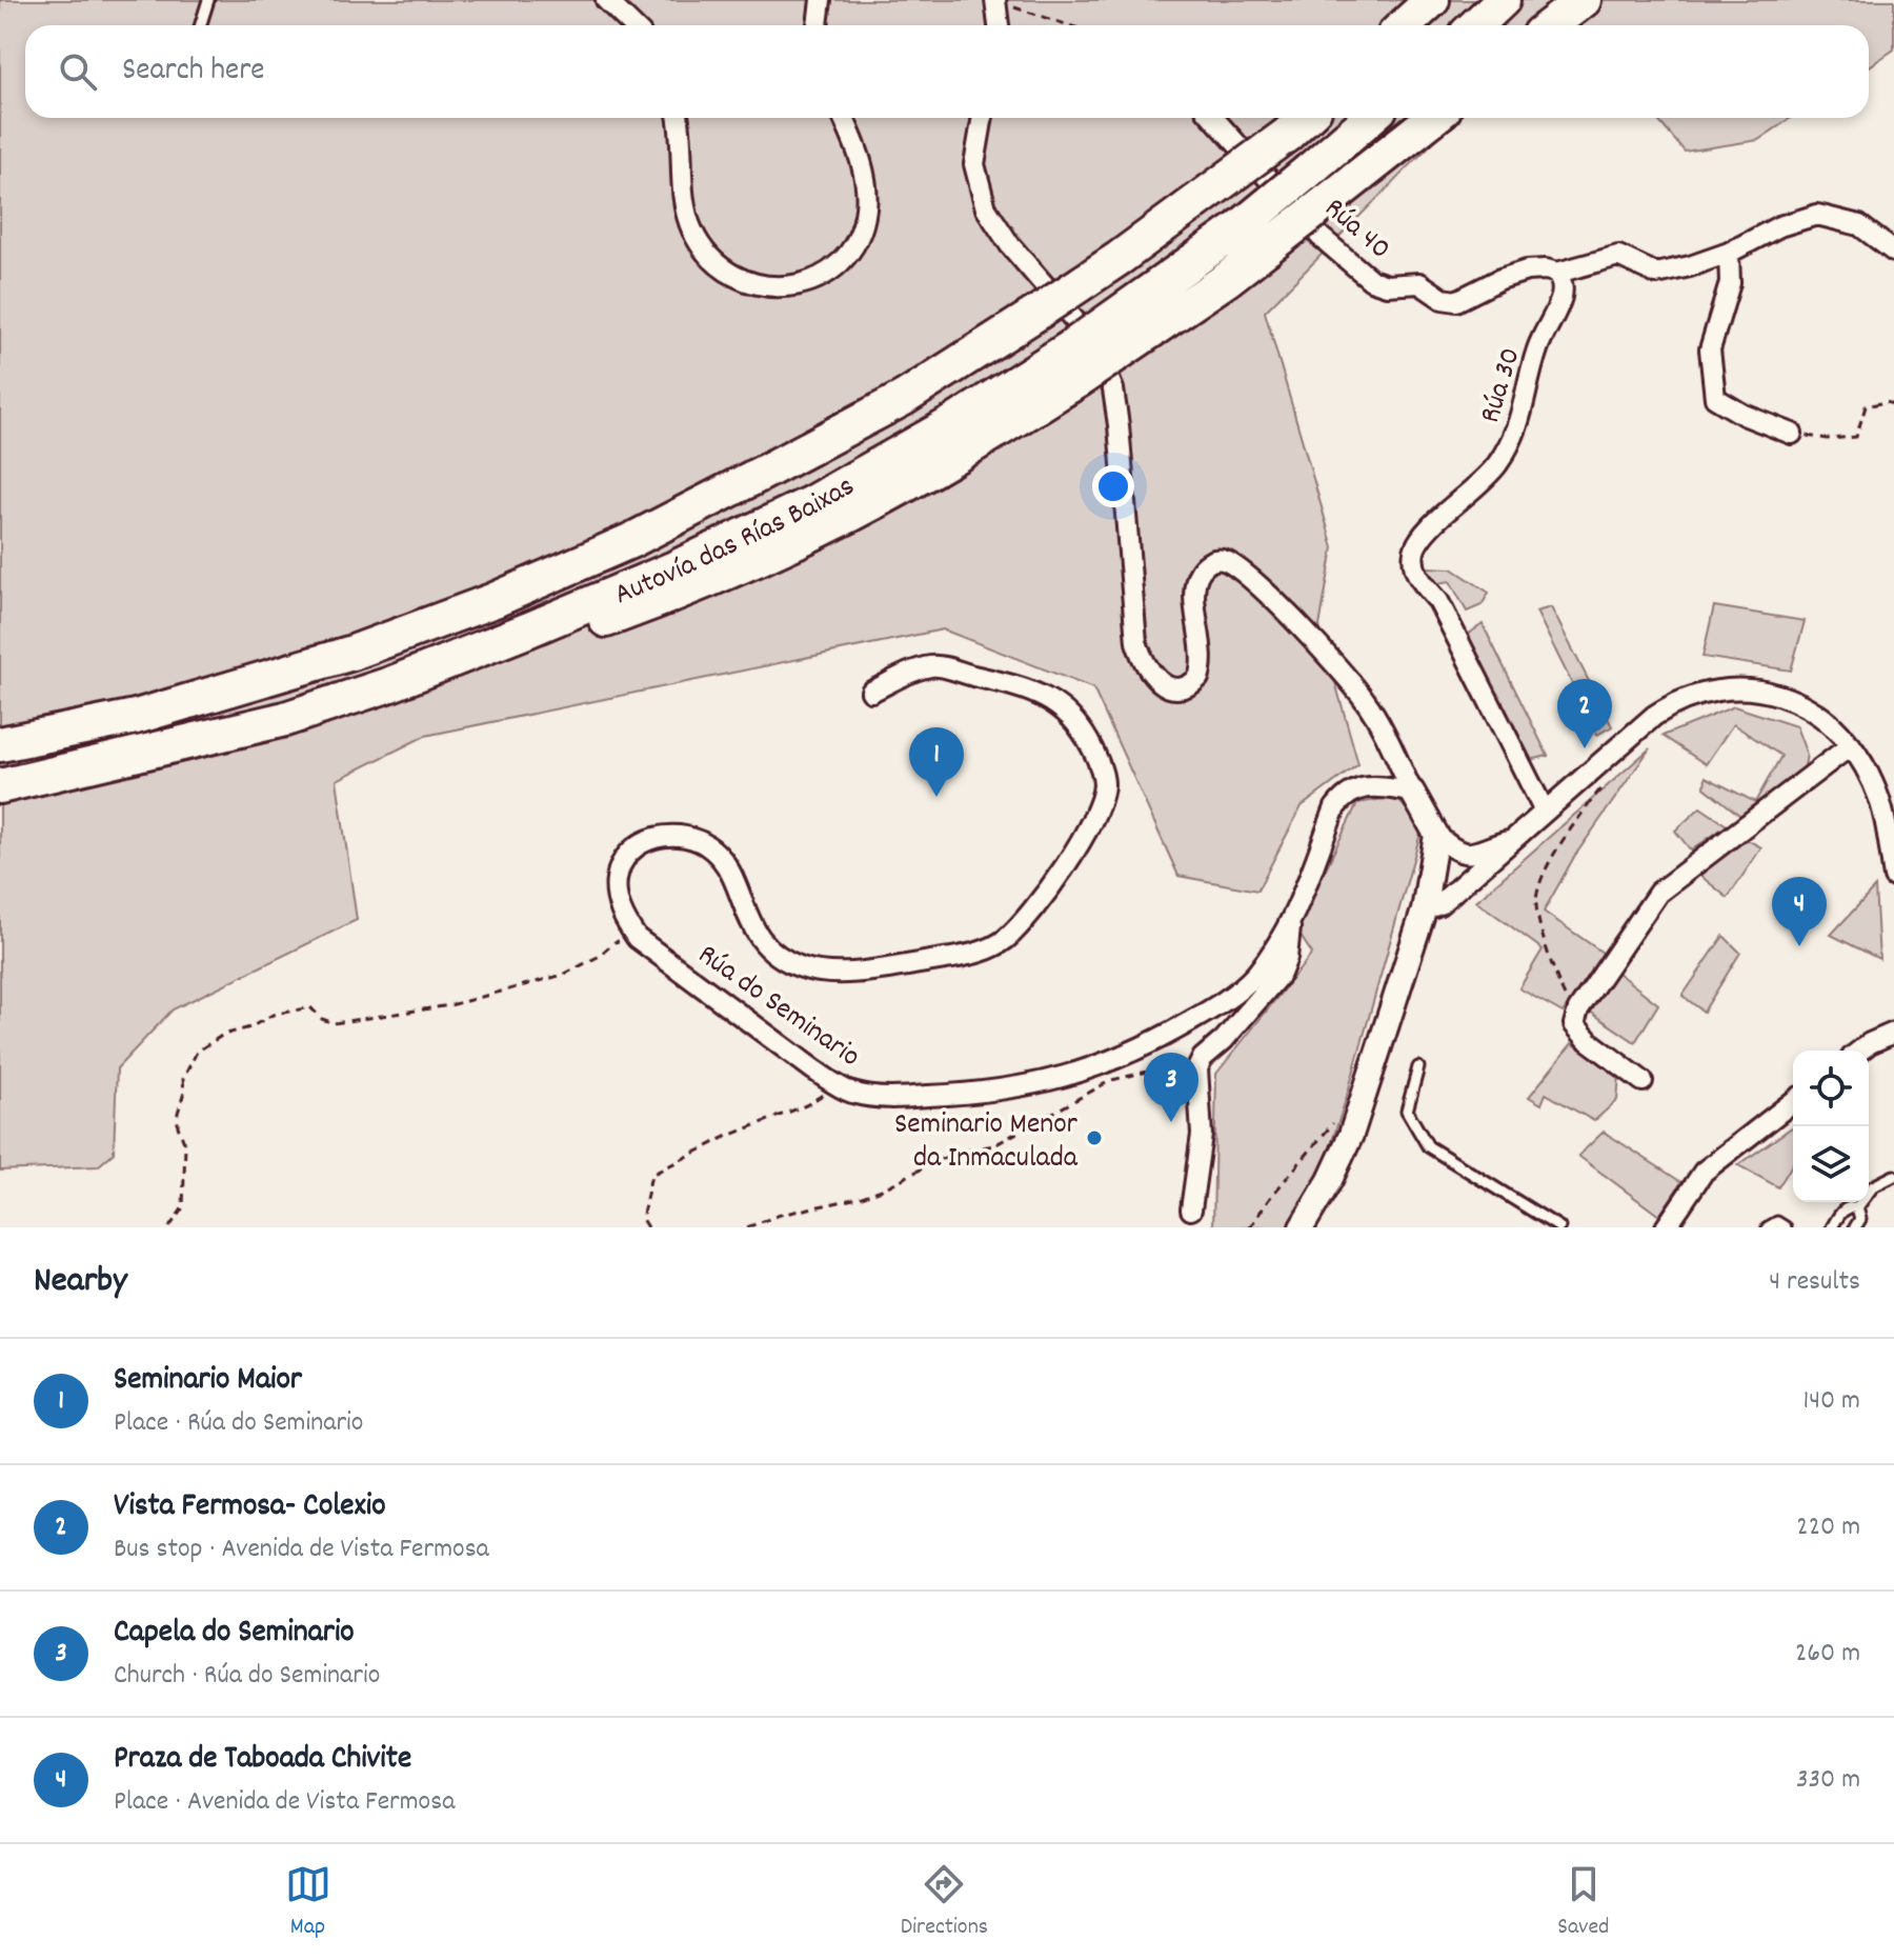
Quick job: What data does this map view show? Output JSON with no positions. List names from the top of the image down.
{
  "streets": {
    "highway": ["Autovía das Rías Baixas"],
    "street": ["Rúa 40", "Rúa 30", "Rúa do Seminario"]
  },
  "crossings": [
    ["Rúa 40", "Rúa 30"]
  ],
  "places": ["Seminario Menor da Inmaculada"],
  "page": {
    "search": "Search here",
    "pins": [
      "2",
      "1",
      "4",
      "3"
    ],
    "heading": ["Nearby", "4 results"],
    "list": [
      {
        "mark": "1",
        "name": "Seminario Maior",
        "note": "Place · Rúa do Seminario",
        "value": "140 m"
      },
      {
        "mark": "2",
        "name": "Vista Fermosa- Colexio",
        "note": "Bus stop · Avenida de Vista Fermosa",
        "value": "220 m"
      },
      {
        "mark": "3",
        "name": "Capela do Seminario",
        "note": "Church · Rúa do Seminario",
        "value": "260 m"
      },
      {
        "mark": "4",
        "name": "Praza de Taboada Chivite",
        "note": "Place · Avenida de Vista Fermosa",
        "value": "330 m"
      }
    ],
    "nav": ["Map", "Directions", "Saved"]
  }
}
